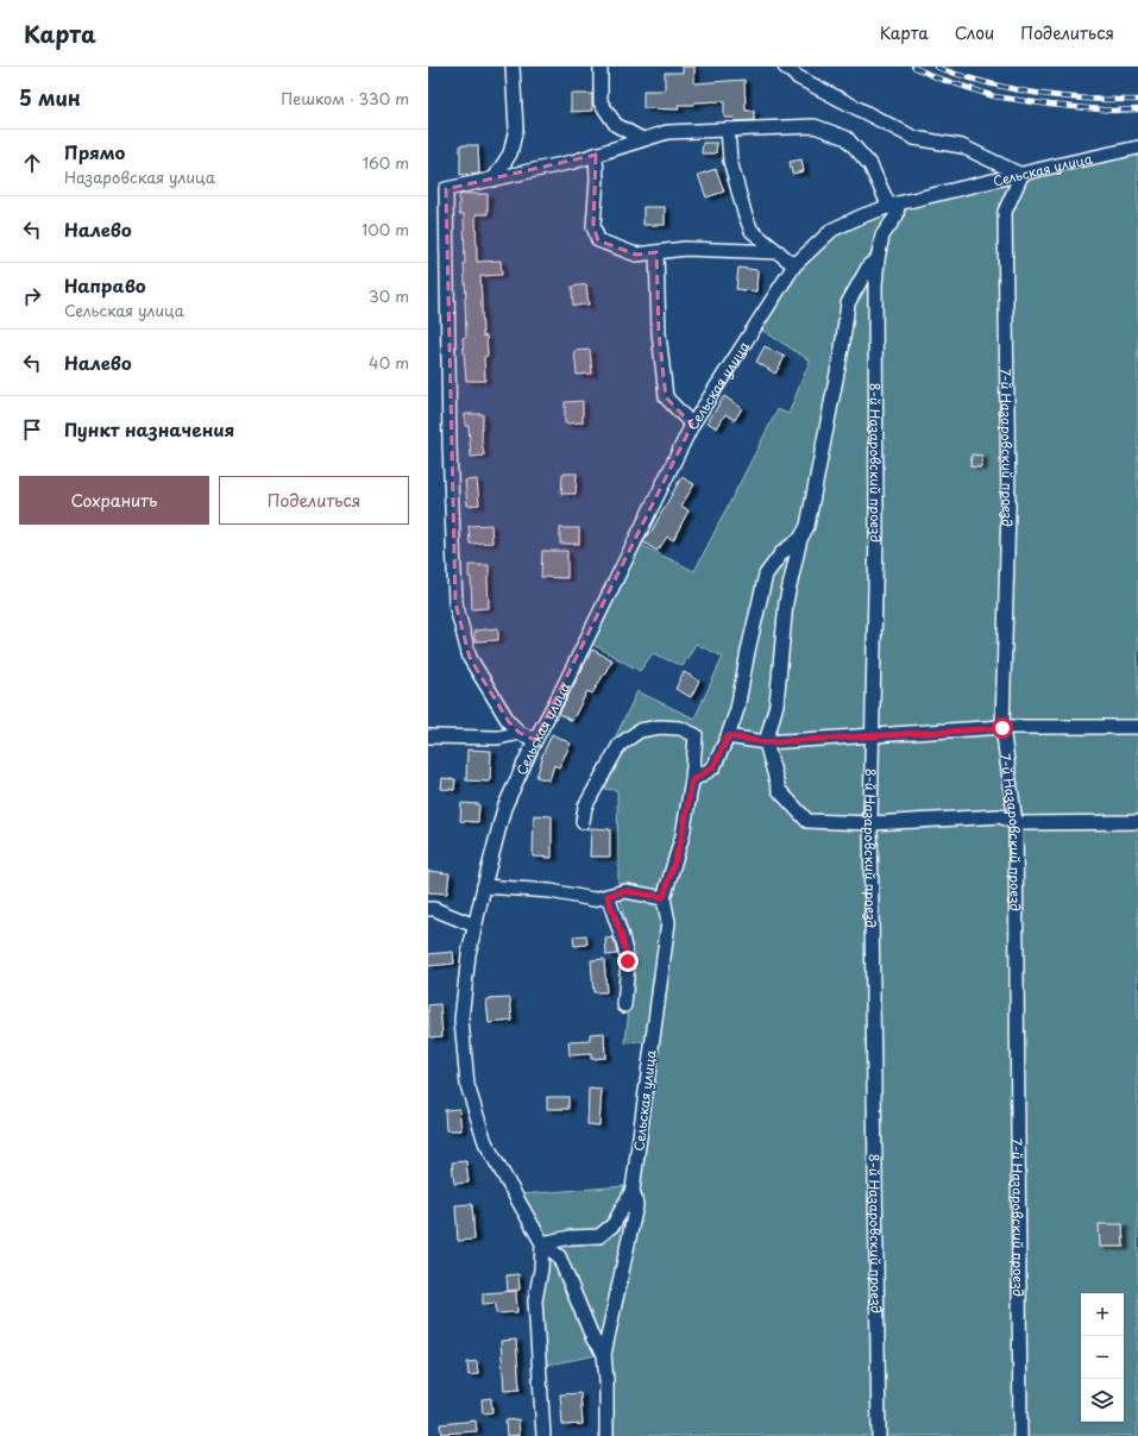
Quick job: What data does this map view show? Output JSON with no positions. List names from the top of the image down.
{
  "streets": {
    "street": ["Сельская улица", "7-й Назаровский проезд", "8-й Назаровский проезд"]
  },
  "crossings": [
    ["Сельская улица", "7-й Назаровский проезд"],
    ["Сельская улица", "8-й Назаровский проезд"]
  ],
  "page": {
    "header": "Карта",
    "nav": ["Карта", "Слои", "Поделиться"],
    "heading": ["5 мин", "Пешком · 330 m"],
    "list": [
      ["Прямо", "Назаровская улица", "160 m"],
      ["Налево", "100 m"],
      ["Направо", "Сельская улица", "30 m"],
      ["Налево", "40 m"],
      "Пункт назначения"
    ],
    "buttons": ["Сохранить", "Поделиться"],
    "map_buttons": ["+", "−"]
  }
}
